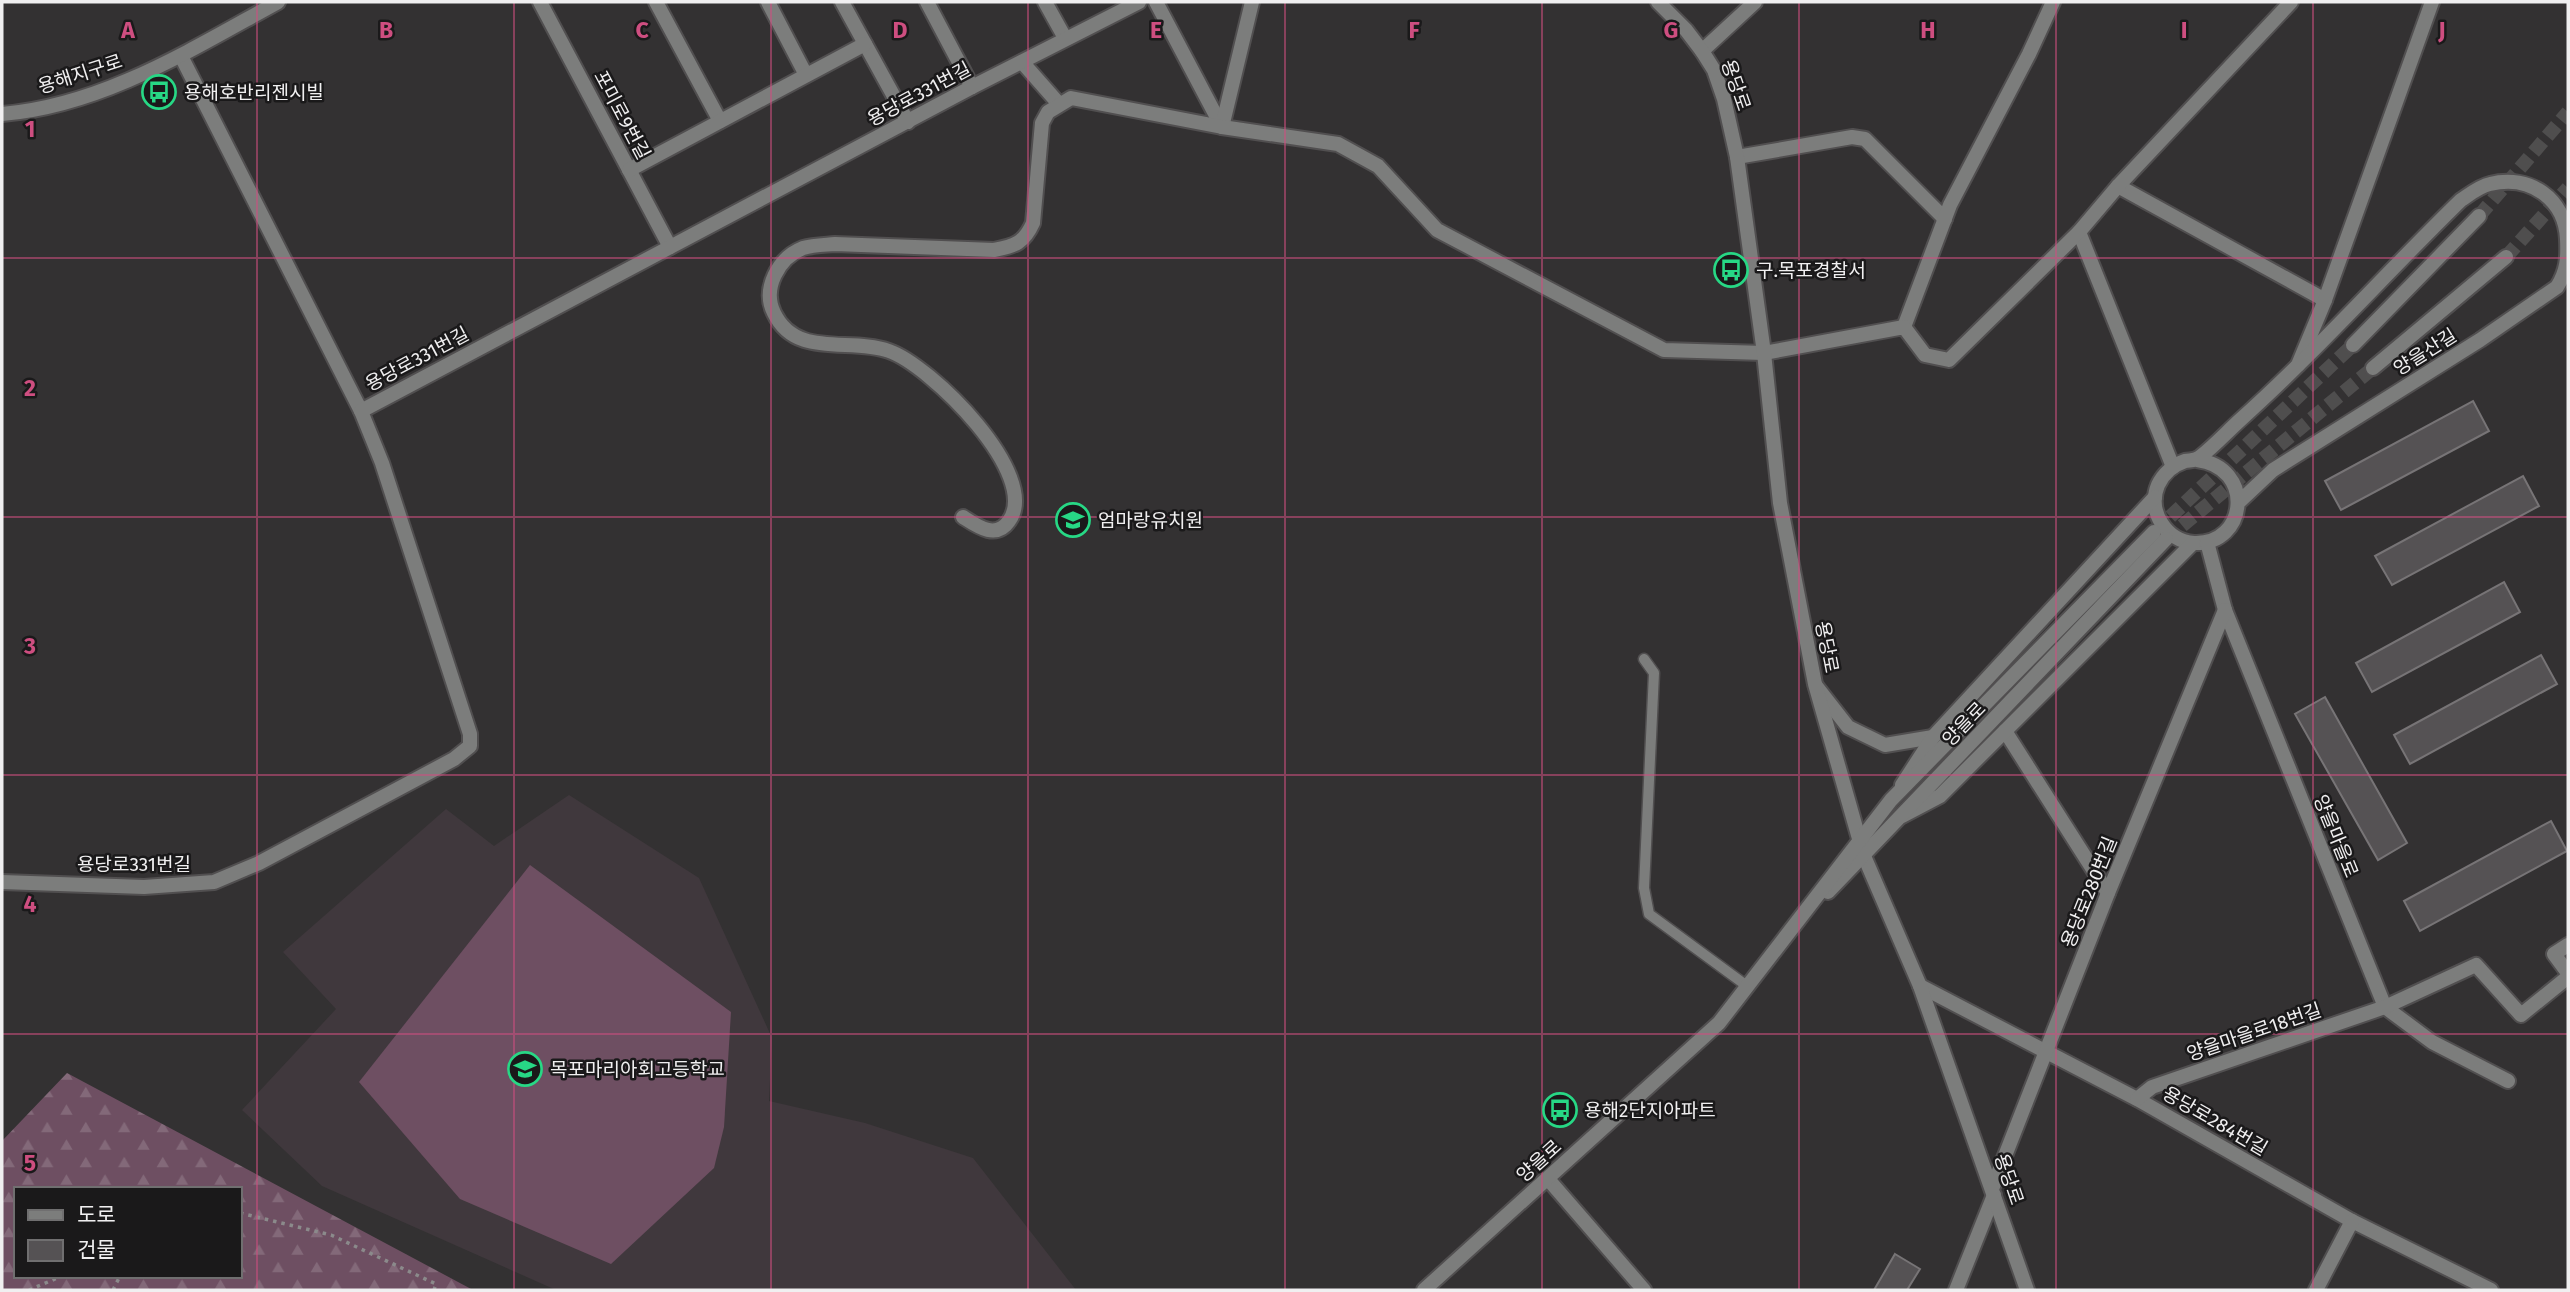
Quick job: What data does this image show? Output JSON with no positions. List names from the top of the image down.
{
  "streets": {
    "street": [
      "용해지구로",
      "용당로",
      "용당로331번길",
      "포미로9번길",
      "양을산길",
      "양을로",
      "양을마을로",
      "용당로280번길",
      "양을마을로18번길",
      "용당로284번길"
    ]
  },
  "crossings": [
    ["용당로", "양을로"],
    ["용당로", "용당로280번길"],
    ["용당로", "용당로284번길"],
    ["용당로331번길", "포미로9번길"],
    ["양을산길", "양을마을로"],
    ["양을마을로", "용당로280번길"],
    ["양을마을로", "양을마을로18번길"],
    ["용당로280번길", "용당로284번길"],
    ["양을마을로18번길", "용당로284번길"]
  ],
  "places": {
    "bus stop": ["용해호반리젠시빌", "구.목포경찰서", "용해2단지아파트"],
    "school or university": ["엄마랑유치원", "목포마리아회고등학교"]
  },
  "legend": ["도로", "건물"],
  "grid": {
    "columns": [
      "A",
      "B",
      "C",
      "D",
      "E",
      "F",
      "G",
      "H",
      "I",
      "J"
    ],
    "rows": [
      "1",
      "2",
      "3",
      "4",
      "5"
    ]
  }
}
